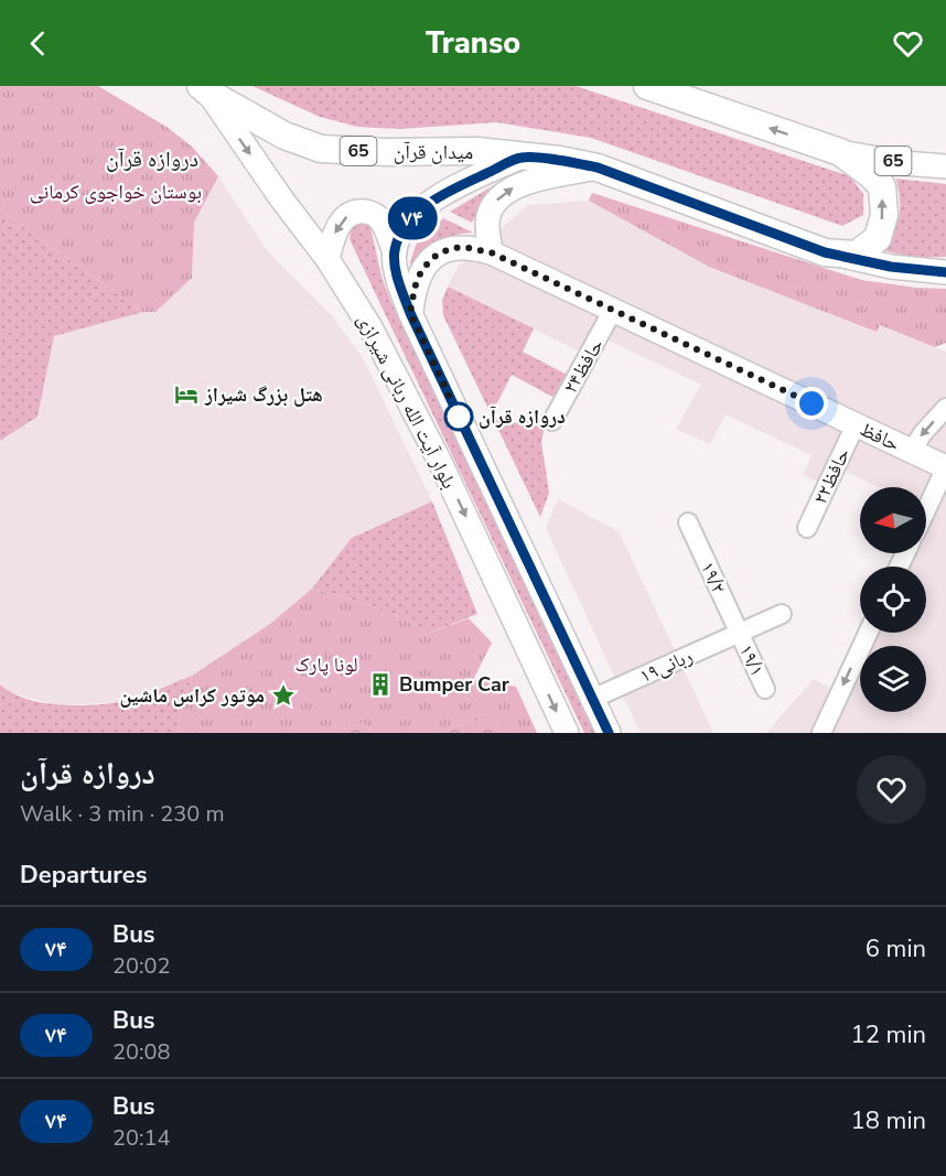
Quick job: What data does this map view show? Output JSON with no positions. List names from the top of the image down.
{
  "streets": {
    "highway": ["65", "میدان قرآن"],
    "main road": ["بلوار آیت الله ربانی شیرازی", "حافظ"],
    "street": [
      "حافظ۲۴",
      "حافظ۲۲",
      "۱۹/۲",
      "۱۹/۱",
      "ربانی۱۹"
    ]
  },
  "crossings": [
    ["65", "میدان قرآن"],
    ["میدان قرآن", "بلوار آیت الله ربانی شیرازی"],
    ["حافظ۲۴", "حافظ"],
    ["بلوار آیت الله ربانی شیرازی", "حافظ"],
    ["بلوار آیت الله ربانی شیرازی", "ربانی۱۹"],
    ["حافظ", "حافظ۲۲"],
    ["۱۹/۲", "۱۹/۱"],
    ["۱۹/۲", "ربانی۱۹"],
    ["۱۹/۱", "ربانی۱۹"]
  ],
  "districts": ["دروازه قرآن"],
  "parks": ["بوستان خواجوی کرمانی", "لونا پارک"],
  "places": {
    "hotel": ["هتل بزرگ شیراز"],
    "other": ["دروازه قرآن"],
    "building": ["Bumper Car"],
    "place": ["موتور کراس ماشین"]
  },
  "lines": ["bus line ۷۴"],
  "north": "left",
  "page": {
    "header": "Transo",
    "on_map": "۷۴",
    "heading": [
      ["دروازه قرآن", "Walk · 3 min · 230 m"],
      "Departures"
    ],
    "list": [
      {
        "mark": "۷۴",
        "name": "Bus",
        "note": "20:02",
        "value": "6 min"
      },
      {
        "mark": "۷۴",
        "name": "Bus",
        "note": "20:08",
        "value": "12 min"
      },
      {
        "mark": "۷۴",
        "name": "Bus",
        "note": "20:14",
        "value": "18 min"
      }
    ]
  }
}
